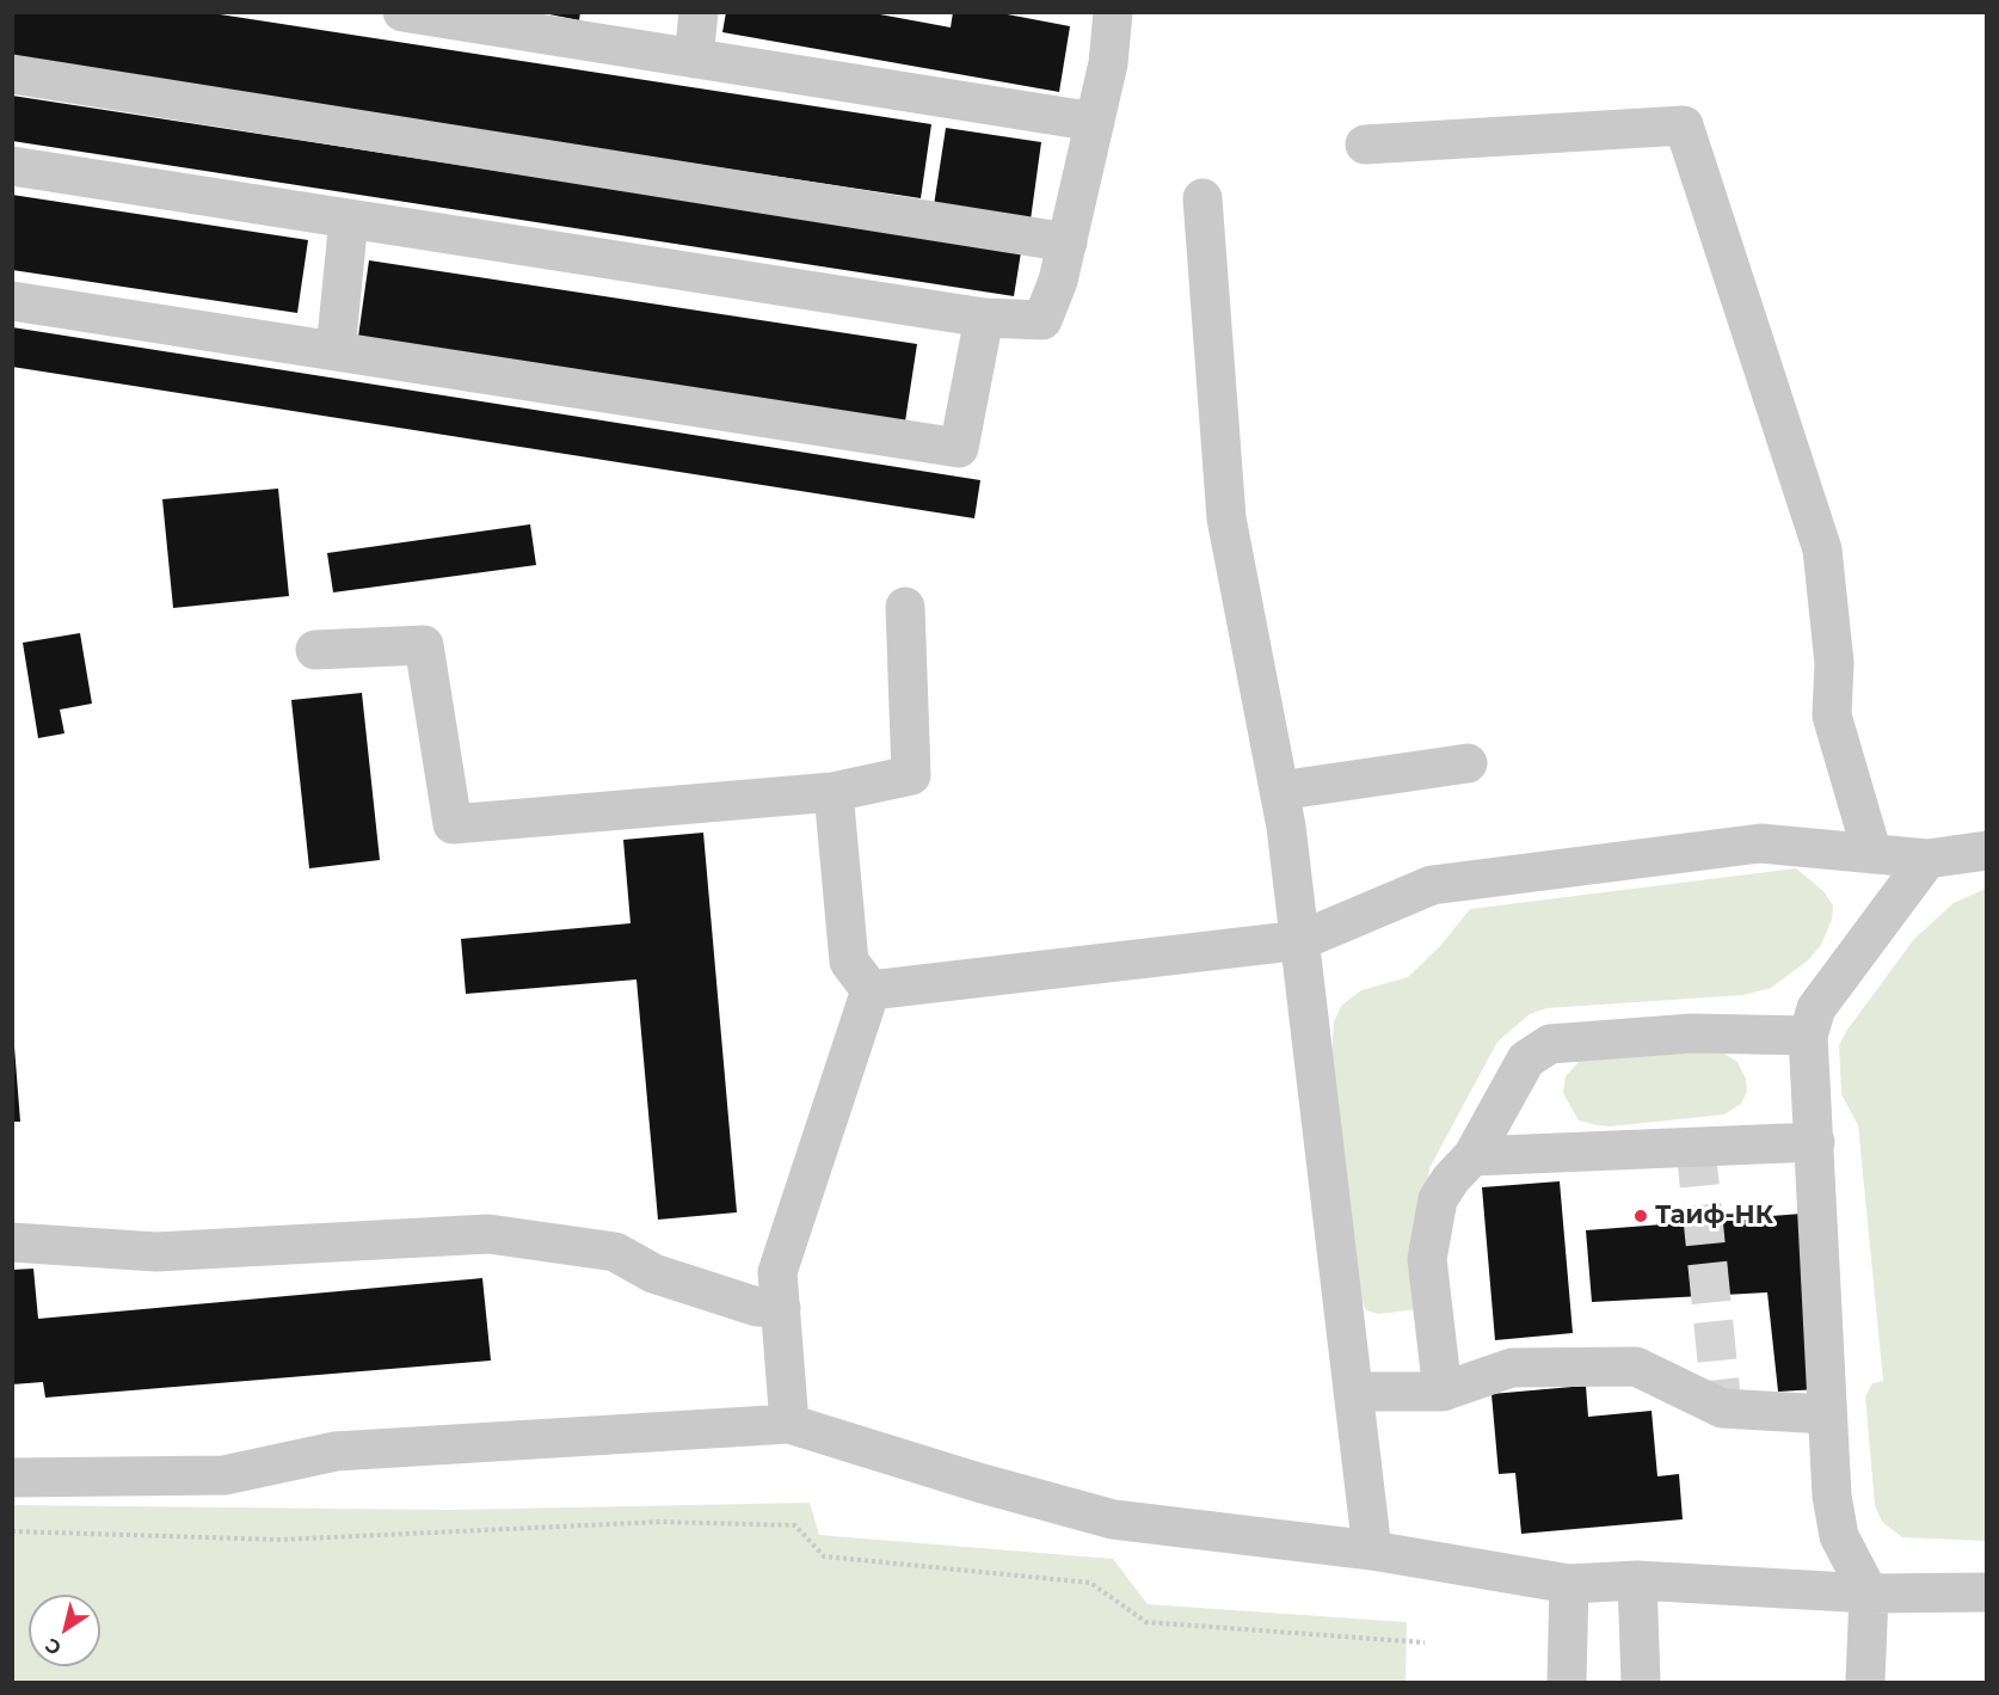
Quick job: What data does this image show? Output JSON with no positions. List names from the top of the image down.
{
  "places": ["Таиф-НК"],
  "north": "bottom left"
}
